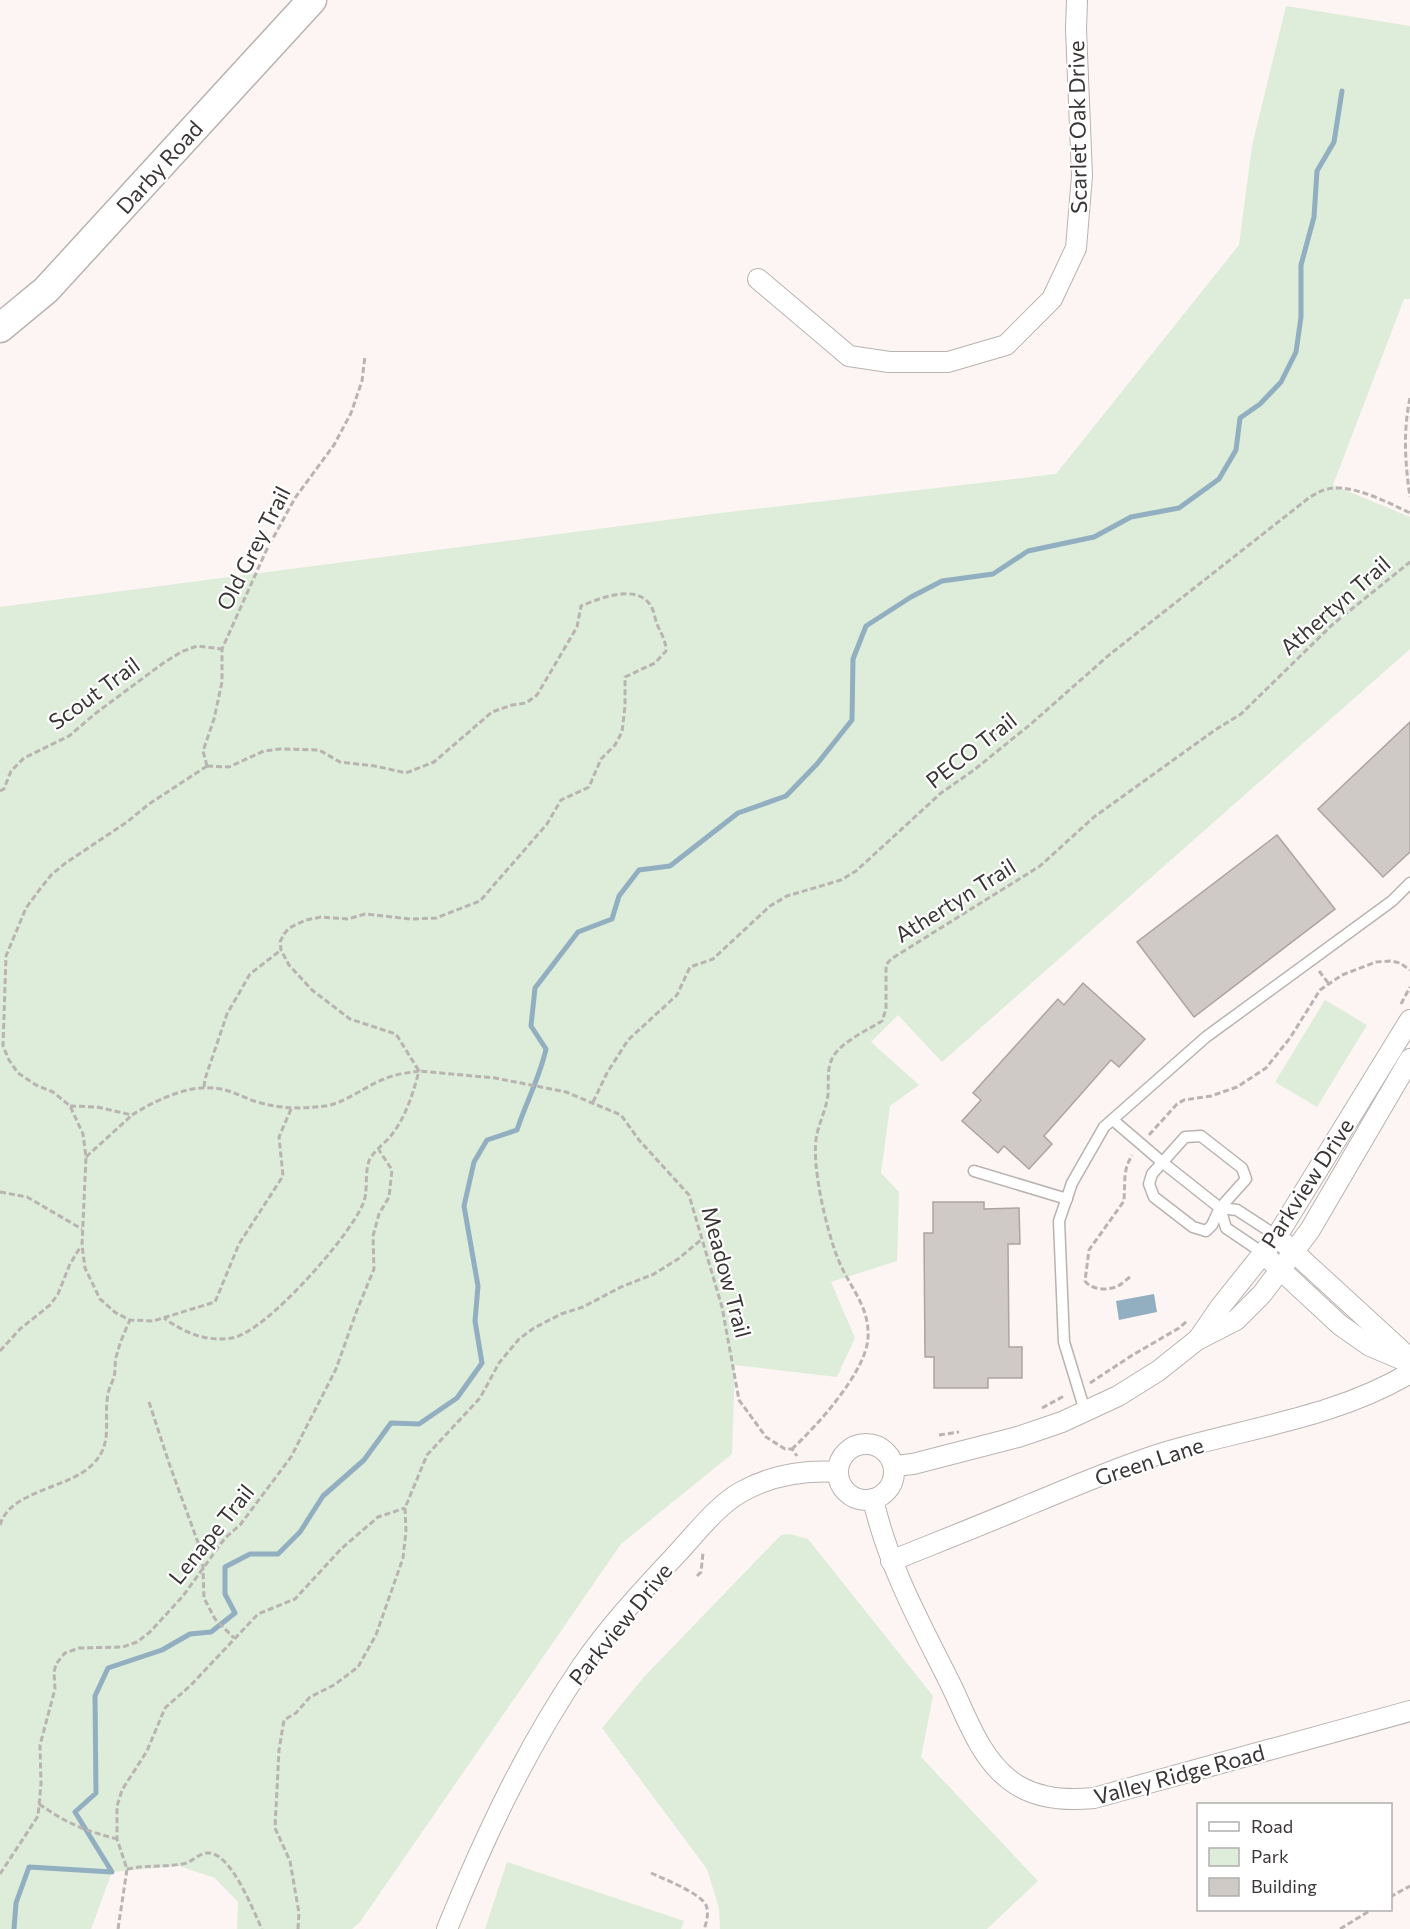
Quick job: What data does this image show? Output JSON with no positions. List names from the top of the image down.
{
  "streets": {
    "main road": ["Darby Road"],
    "street": [
      "Scarlet Oak Drive",
      "Parkview Drive",
      "Green Lane",
      "Valley Ridge Road"
    ],
    "path": [
      "Old Grey Trail",
      "Athertyn Trail",
      "Scout Trail",
      "PECO Trail",
      "Meadow Trail",
      "Lenape Trail"
    ]
  },
  "crossings": [
    ["Old Grey Trail", "Scout Trail"],
    ["Athertyn Trail", "Meadow Trail"],
    ["PECO Trail", "Meadow Trail"],
    ["Parkview Drive", "Valley Ridge Road"],
    ["Green Lane", "Valley Ridge Road"]
  ],
  "legend": ["Road", "Park", "Building"]
}
